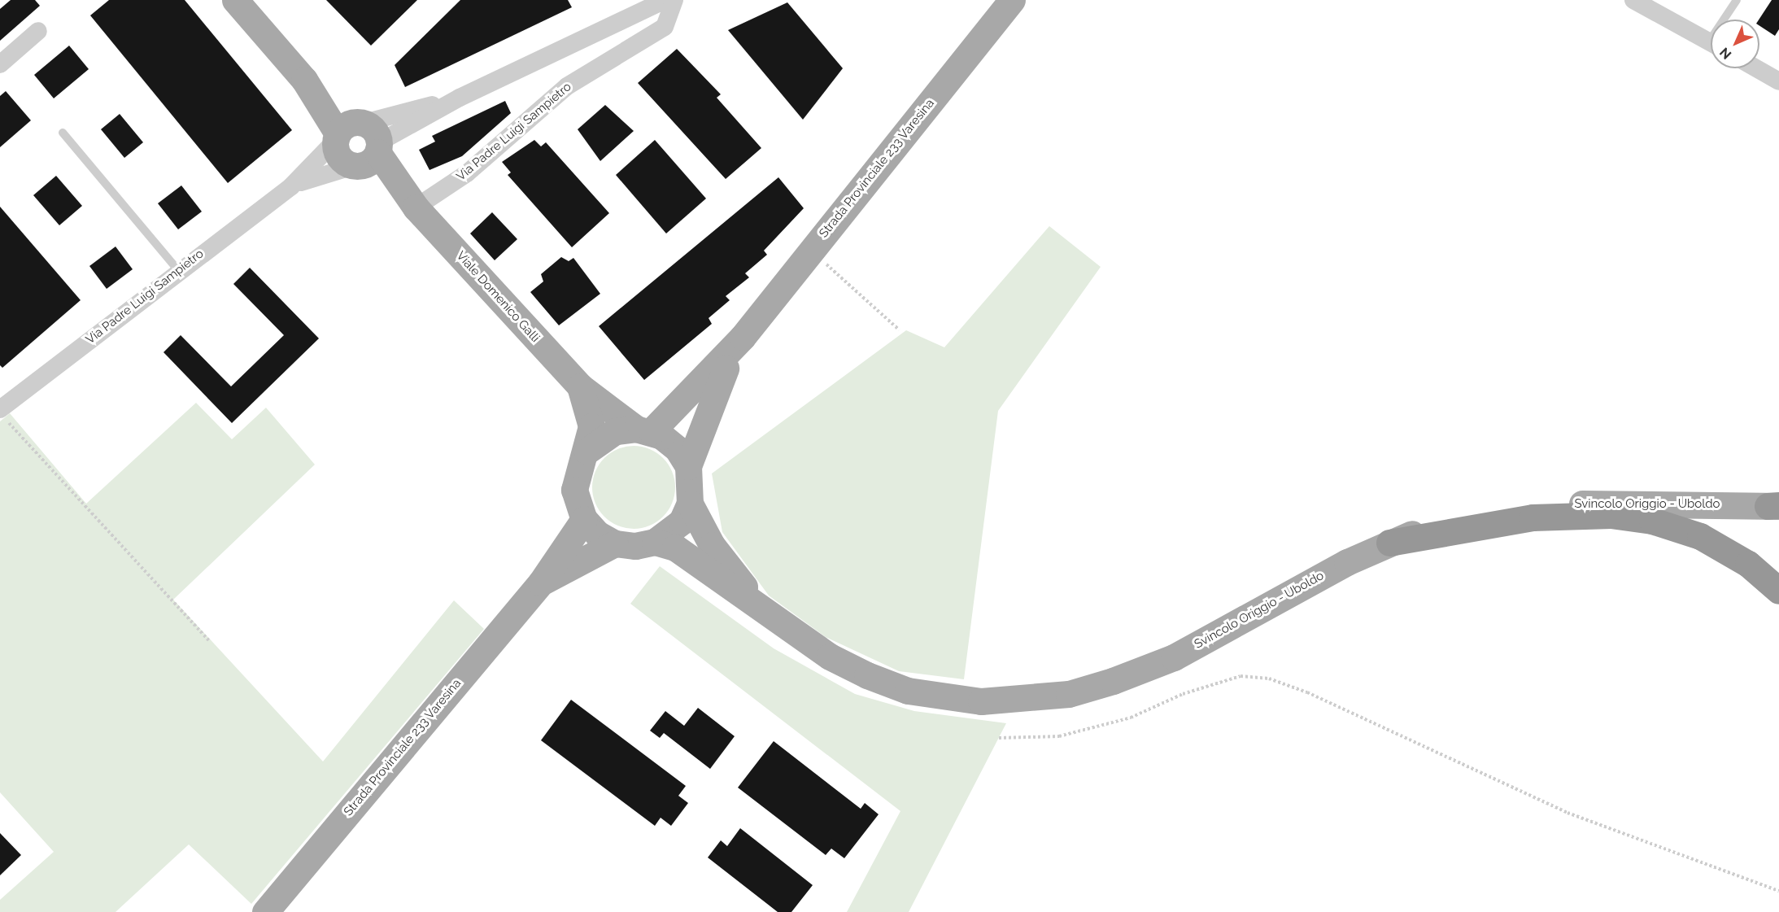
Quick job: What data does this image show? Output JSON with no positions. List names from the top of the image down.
{
  "streets": {
    "main road": ["Strada Provinciale 233 Varesina", "Viale Domenico Galli", "Svincolo Origgio - Uboldo"],
    "street": ["Via Padre Luigi Sampietro"]
  },
  "crossings": [
    ["Via Padre Luigi Sampietro", "Viale Domenico Galli"],
    ["Strada Provinciale 233 Varesina", "Viale Domenico Galli"],
    ["Strada Provinciale 233 Varesina", "Svincolo Origgio - Uboldo"],
    ["Viale Domenico Galli", "Svincolo Origgio - Uboldo"]
  ],
  "north": "bottom left"
}
